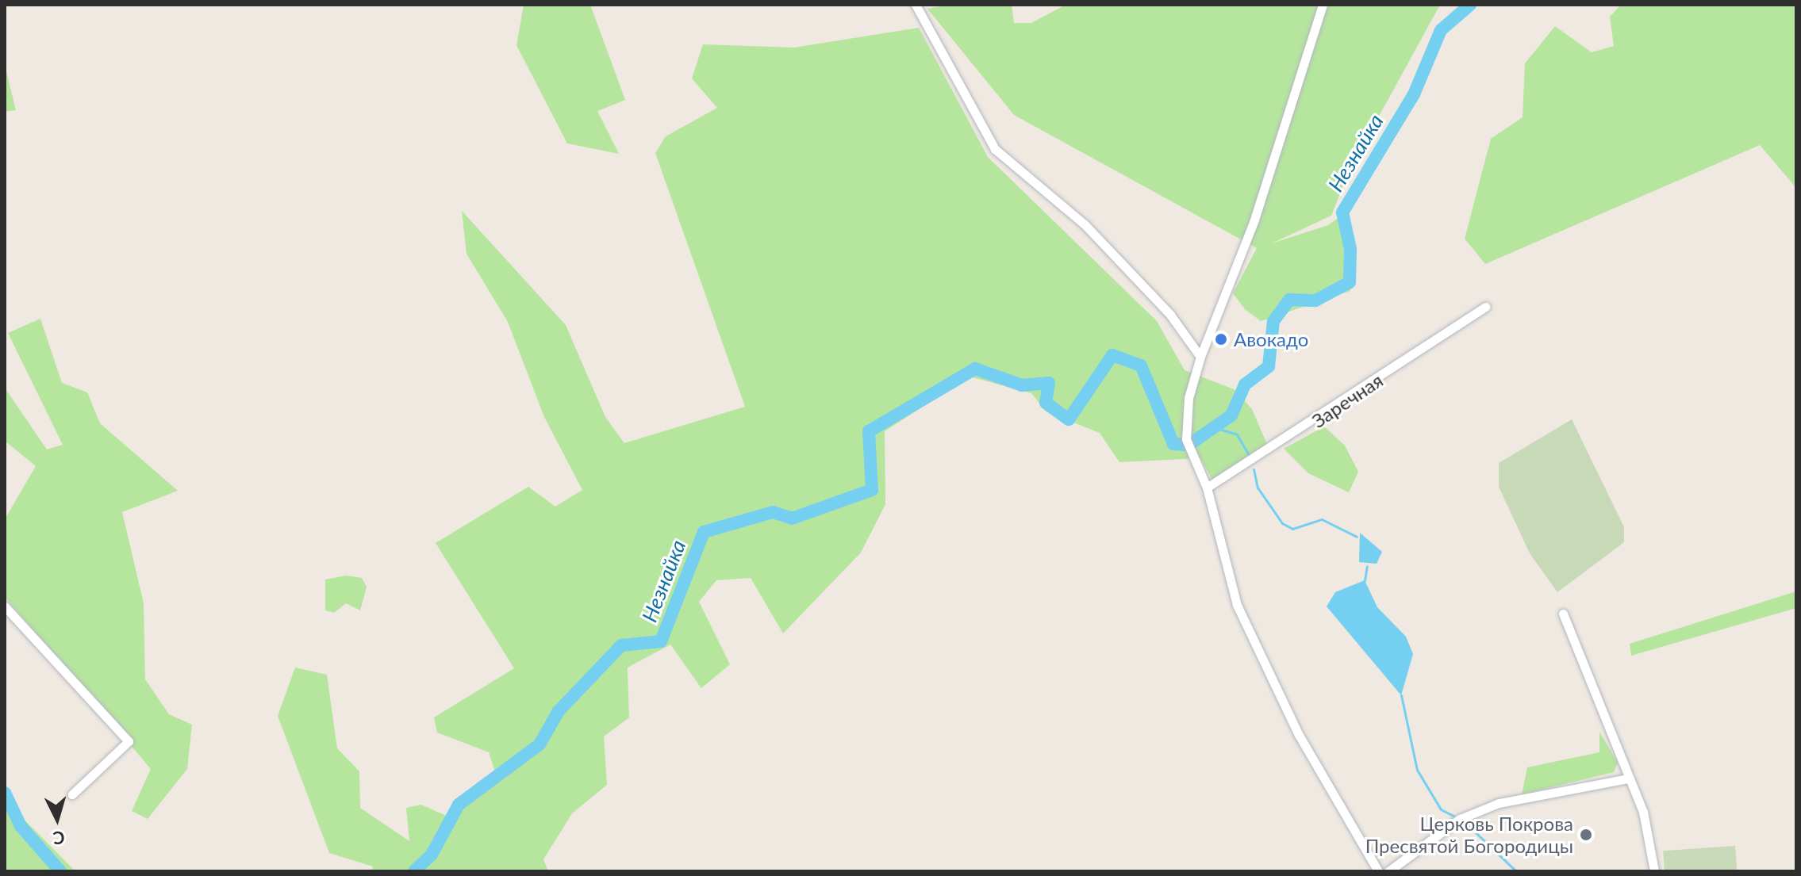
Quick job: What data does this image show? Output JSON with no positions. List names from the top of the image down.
{
  "streets": {
    "street": ["Заречная"]
  },
  "water": ["Незнайка"],
  "places": ["Авокадо", "Церковь Покрова Пресвятой Богородицы"],
  "north": "bottom"
}
